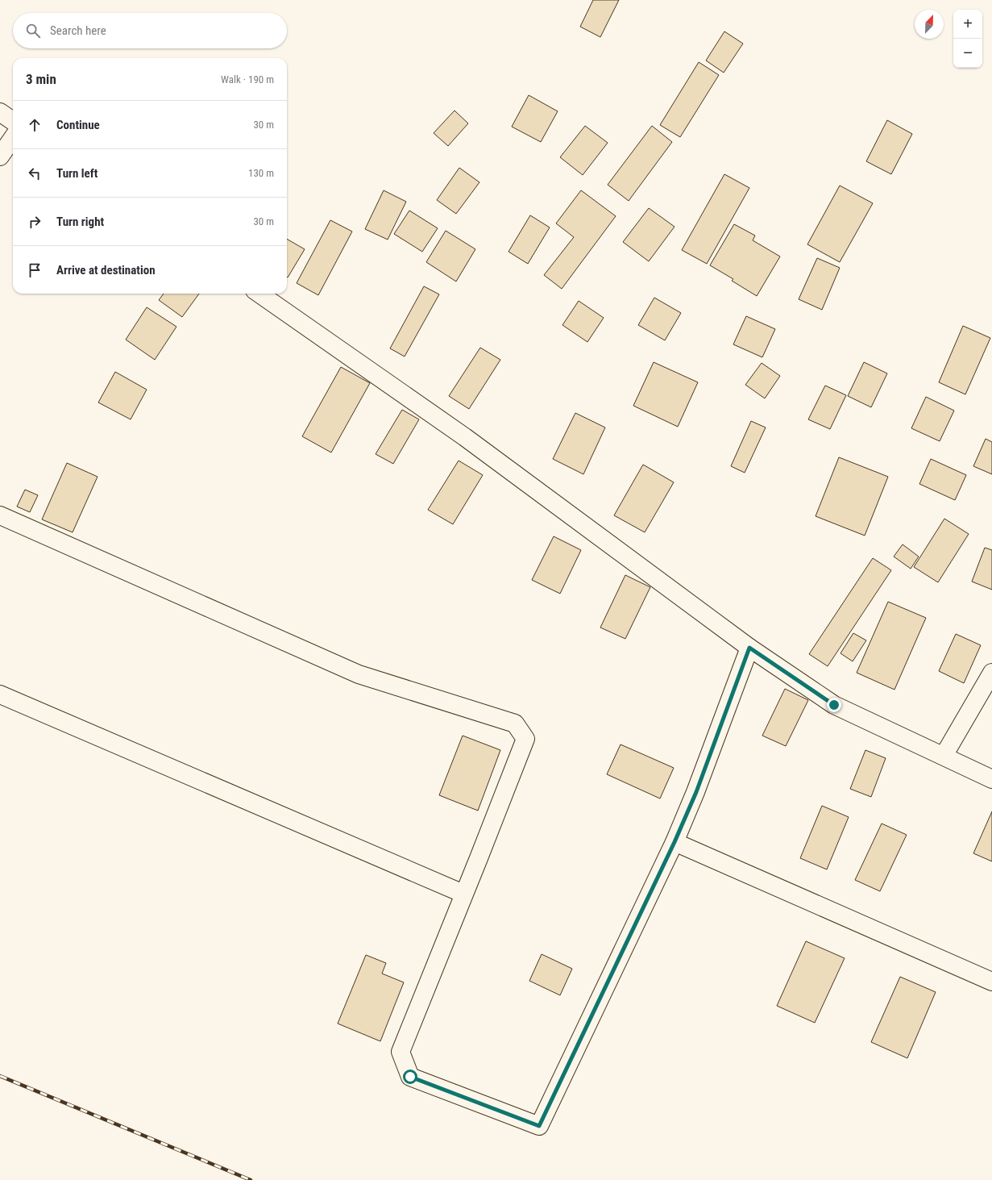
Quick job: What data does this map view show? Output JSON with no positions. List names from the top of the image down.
{
  "north": "top right",
  "page": {
    "map_buttons": ["+", "−"],
    "search": "Search here",
    "heading": ["3 min", "Walk · 190 m"],
    "list": [
      ["Continue", "30 m"],
      ["Turn left", "130 m"],
      ["Turn right", "30 m"],
      "Arrive at destination"
    ]
  }
}
